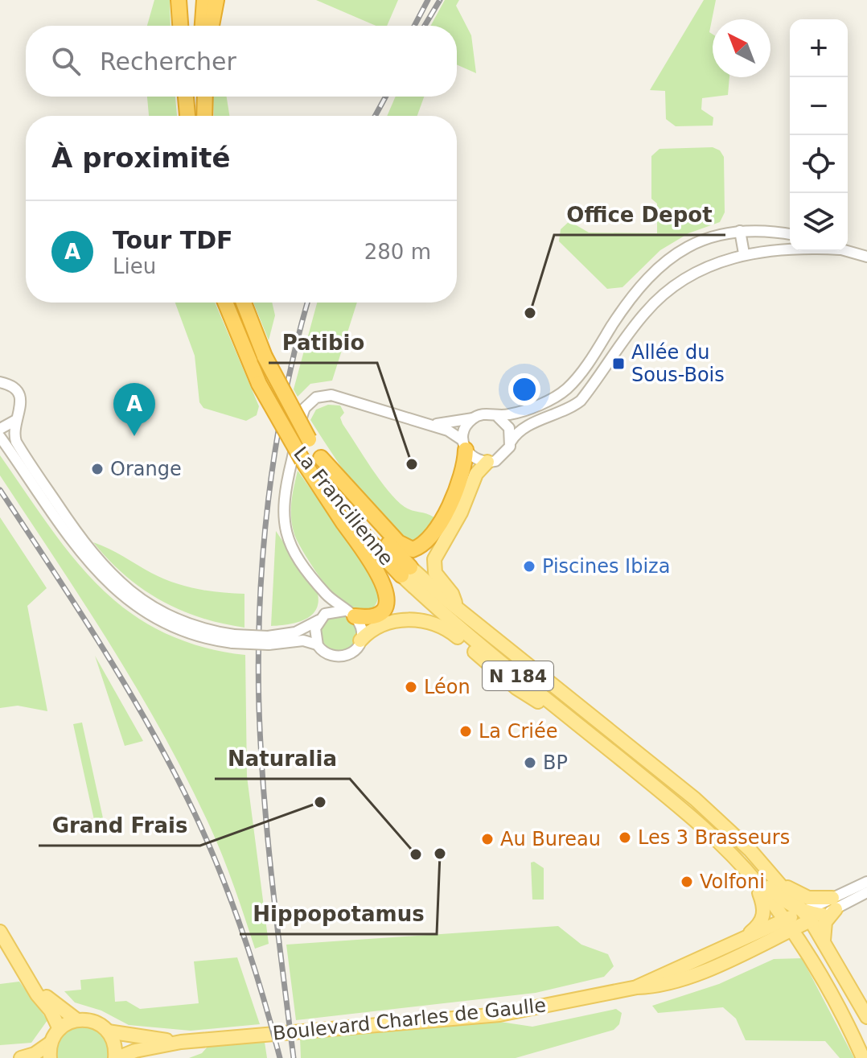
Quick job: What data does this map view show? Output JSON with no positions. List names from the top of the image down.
{
  "streets": {
    "highway": ["La Francilienne", "N 184"],
    "main road": ["Boulevard Charles de Gaulle"]
  },
  "crossings": [
    ["La Francilienne", "N 184"],
    ["N 184", "Boulevard Charles de Gaulle"]
  ],
  "places": {
    "other": [
      "Office Depot",
      "Patibio",
      "Orange",
      "Piscines Ibiza",
      "Léon",
      "La Criée",
      "BP",
      "Grand Frais",
      "Les 3 Brasseurs",
      "Au Bureau",
      "Hippopotamus",
      "Naturalia",
      "Volfoni"
    ],
    "transit": ["Allée du Sous-Bois"]
  },
  "north": "top left",
  "page": {
    "map_buttons": ["+", "−"],
    "search": "Rechercher",
    "heading": "À proximité",
    "list": [
      {
        "mark": "A",
        "name": "Tour TDF",
        "note": "Lieu",
        "value": "280 m"
      }
    ],
    "pins": "A"
  }
}
